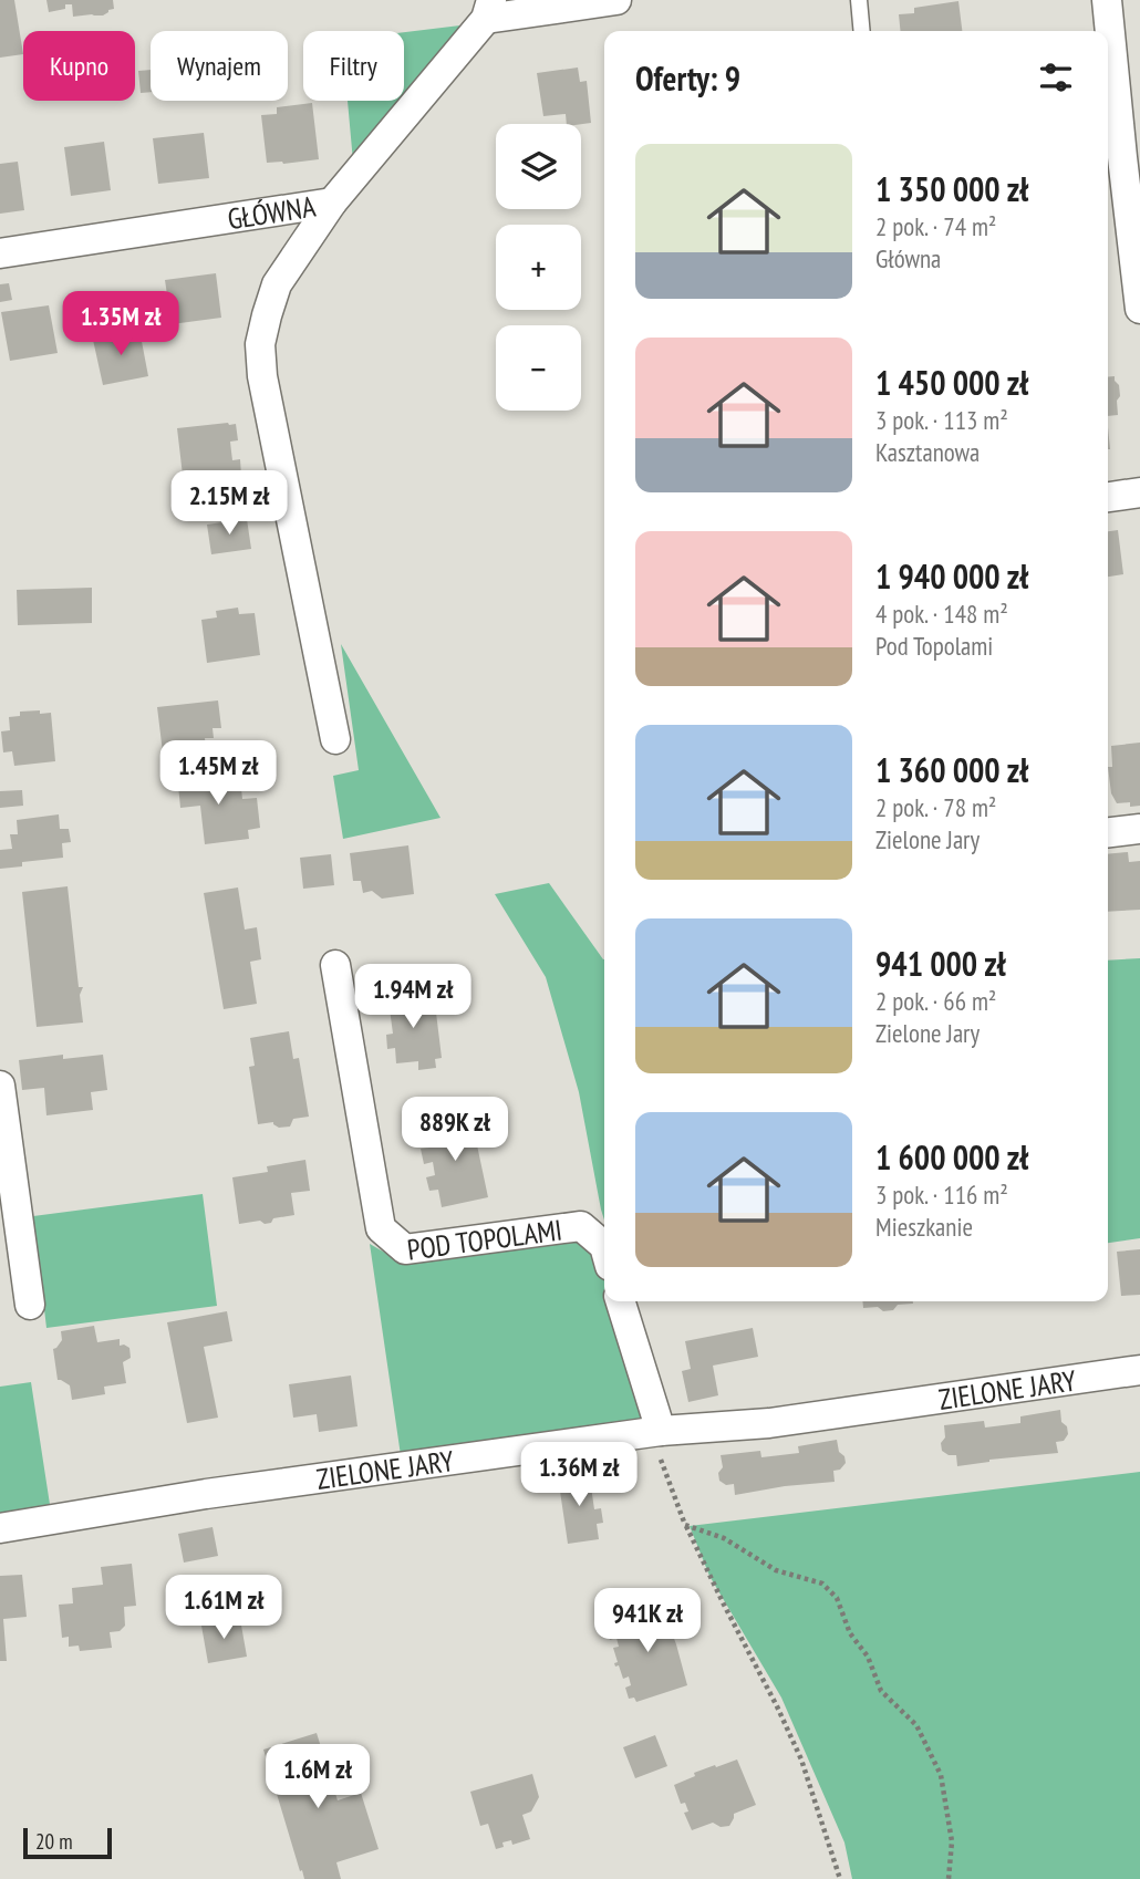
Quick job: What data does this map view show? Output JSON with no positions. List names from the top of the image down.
{
  "streets": {
    "street": ["GŁÓWNA", "POD TOPOLAMI", "ZIELONE JARY"]
  },
  "scale_bar": "20 m",
  "page": {
    "chip": ["Kupno", "Wynajem", "Filtry"],
    "heading": "Oferty: 9",
    "map_buttons": ["+", "−"],
    "list": [
      {
        "name": "1 350 000 zł",
        "note": "2 pok. · 74 m² · Główna"
      },
      {
        "name": "1 450 000 zł",
        "note": "3 pok. · 113 m² · Kasztanowa"
      },
      {
        "name": "1 940 000 zł",
        "note": "4 pok. · 148 m² · Pod Topolami"
      },
      {
        "name": "1 360 000 zł",
        "note": "2 pok. · 78 m² · Zielone Jary"
      },
      {
        "name": "941 000 zł",
        "note": "2 pok. · 66 m² · Zielone Jary"
      },
      {
        "name": "1 600 000 zł",
        "note": "3 pok. · 116 m² · Mieszkanie"
      }
    ],
    "price": [
      "1.35M zł",
      "2.15M zł",
      "1.45M zł",
      "1.94M zł",
      "889K zł",
      "1.36M zł",
      "1.61M zł",
      "941K zł",
      "1.6M zł"
    ],
    "scale": "20 m"
  }
}
